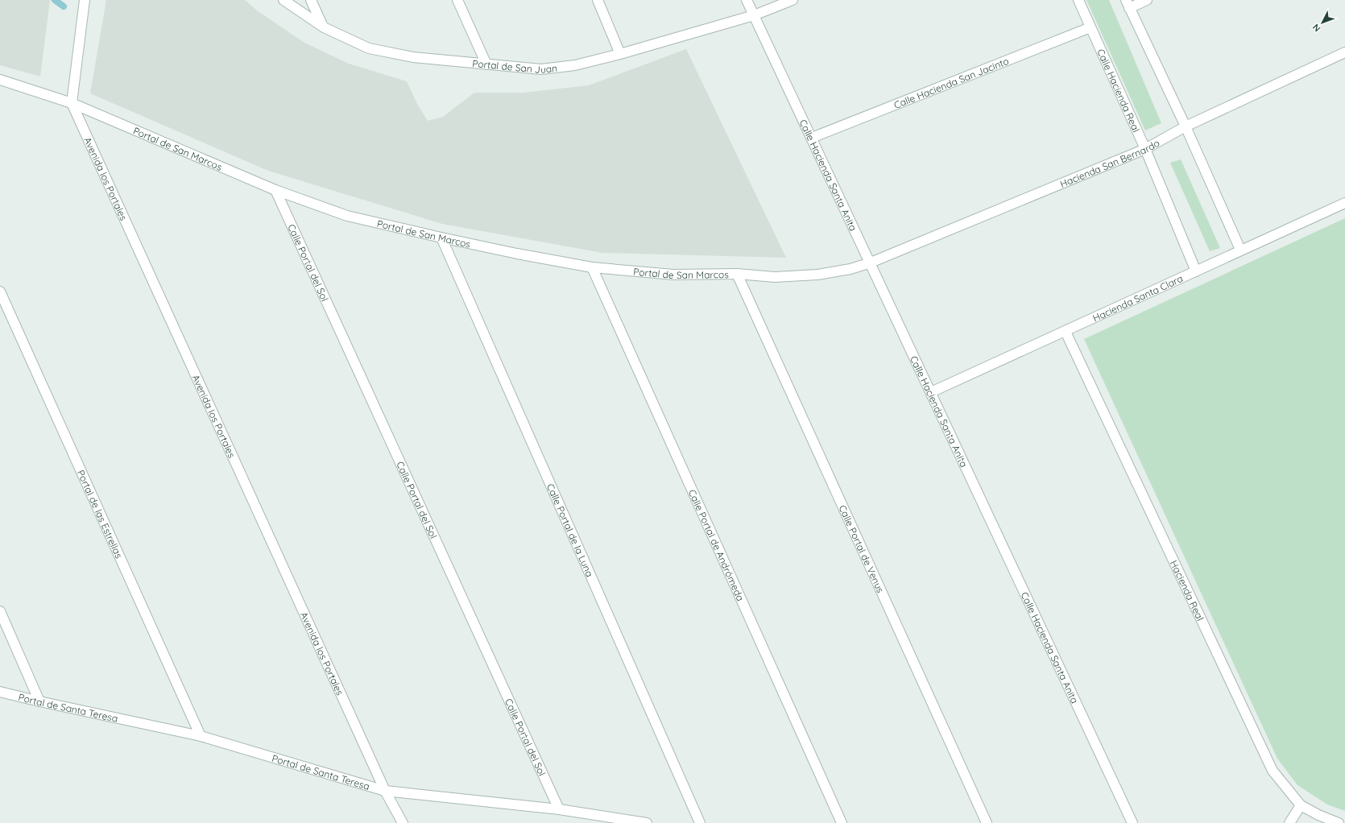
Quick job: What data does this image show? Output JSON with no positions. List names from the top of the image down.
{
  "streets": {
    "street": [
      "Portal de San Juan",
      "Calle Hacienda San Jacinto",
      "Calle Hacienda Real",
      "Portal de San Marcos",
      "Hacienda San Bernardo",
      "Calle Hacienda Santa Anita",
      "Avenida los Portales",
      "Calle Portal del Sol",
      "Hacienda Santa Clara",
      "Portal de las Estrellas",
      "Calle Portal de la Luna",
      "Calle Portal de Andrómeda",
      "Calle Portal de Venus",
      "Hacienda Real",
      "Portal de Santa Teresa"
    ]
  },
  "crossings": [
    ["Portal de San Juan", "Calle Hacienda Santa Anita"],
    ["Calle Hacienda San Jacinto", "Calle Hacienda Real"],
    ["Calle Hacienda San Jacinto", "Calle Hacienda Santa Anita"],
    ["Calle Hacienda Real", "Hacienda San Bernardo"],
    ["Calle Hacienda Real", "Hacienda Santa Clara"],
    ["Portal de San Marcos", "Hacienda San Bernardo"],
    ["Portal de San Marcos", "Calle Hacienda Santa Anita"],
    ["Portal de San Marcos", "Avenida los Portales"],
    ["Portal de San Marcos", "Calle Portal del Sol"],
    ["Portal de San Marcos", "Calle Portal de la Luna"],
    ["Portal de San Marcos", "Calle Portal de Andrómeda"],
    ["Portal de San Marcos", "Calle Portal de Venus"],
    ["Hacienda San Bernardo", "Calle Hacienda Santa Anita"],
    ["Calle Hacienda Santa Anita", "Hacienda Santa Clara"],
    ["Avenida los Portales", "Portal de Santa Teresa"],
    ["Calle Portal del Sol", "Portal de Santa Teresa"],
    ["Hacienda Santa Clara", "Hacienda Real"],
    ["Portal de las Estrellas", "Portal de Santa Teresa"]
  ],
  "north": "bottom left"
}
